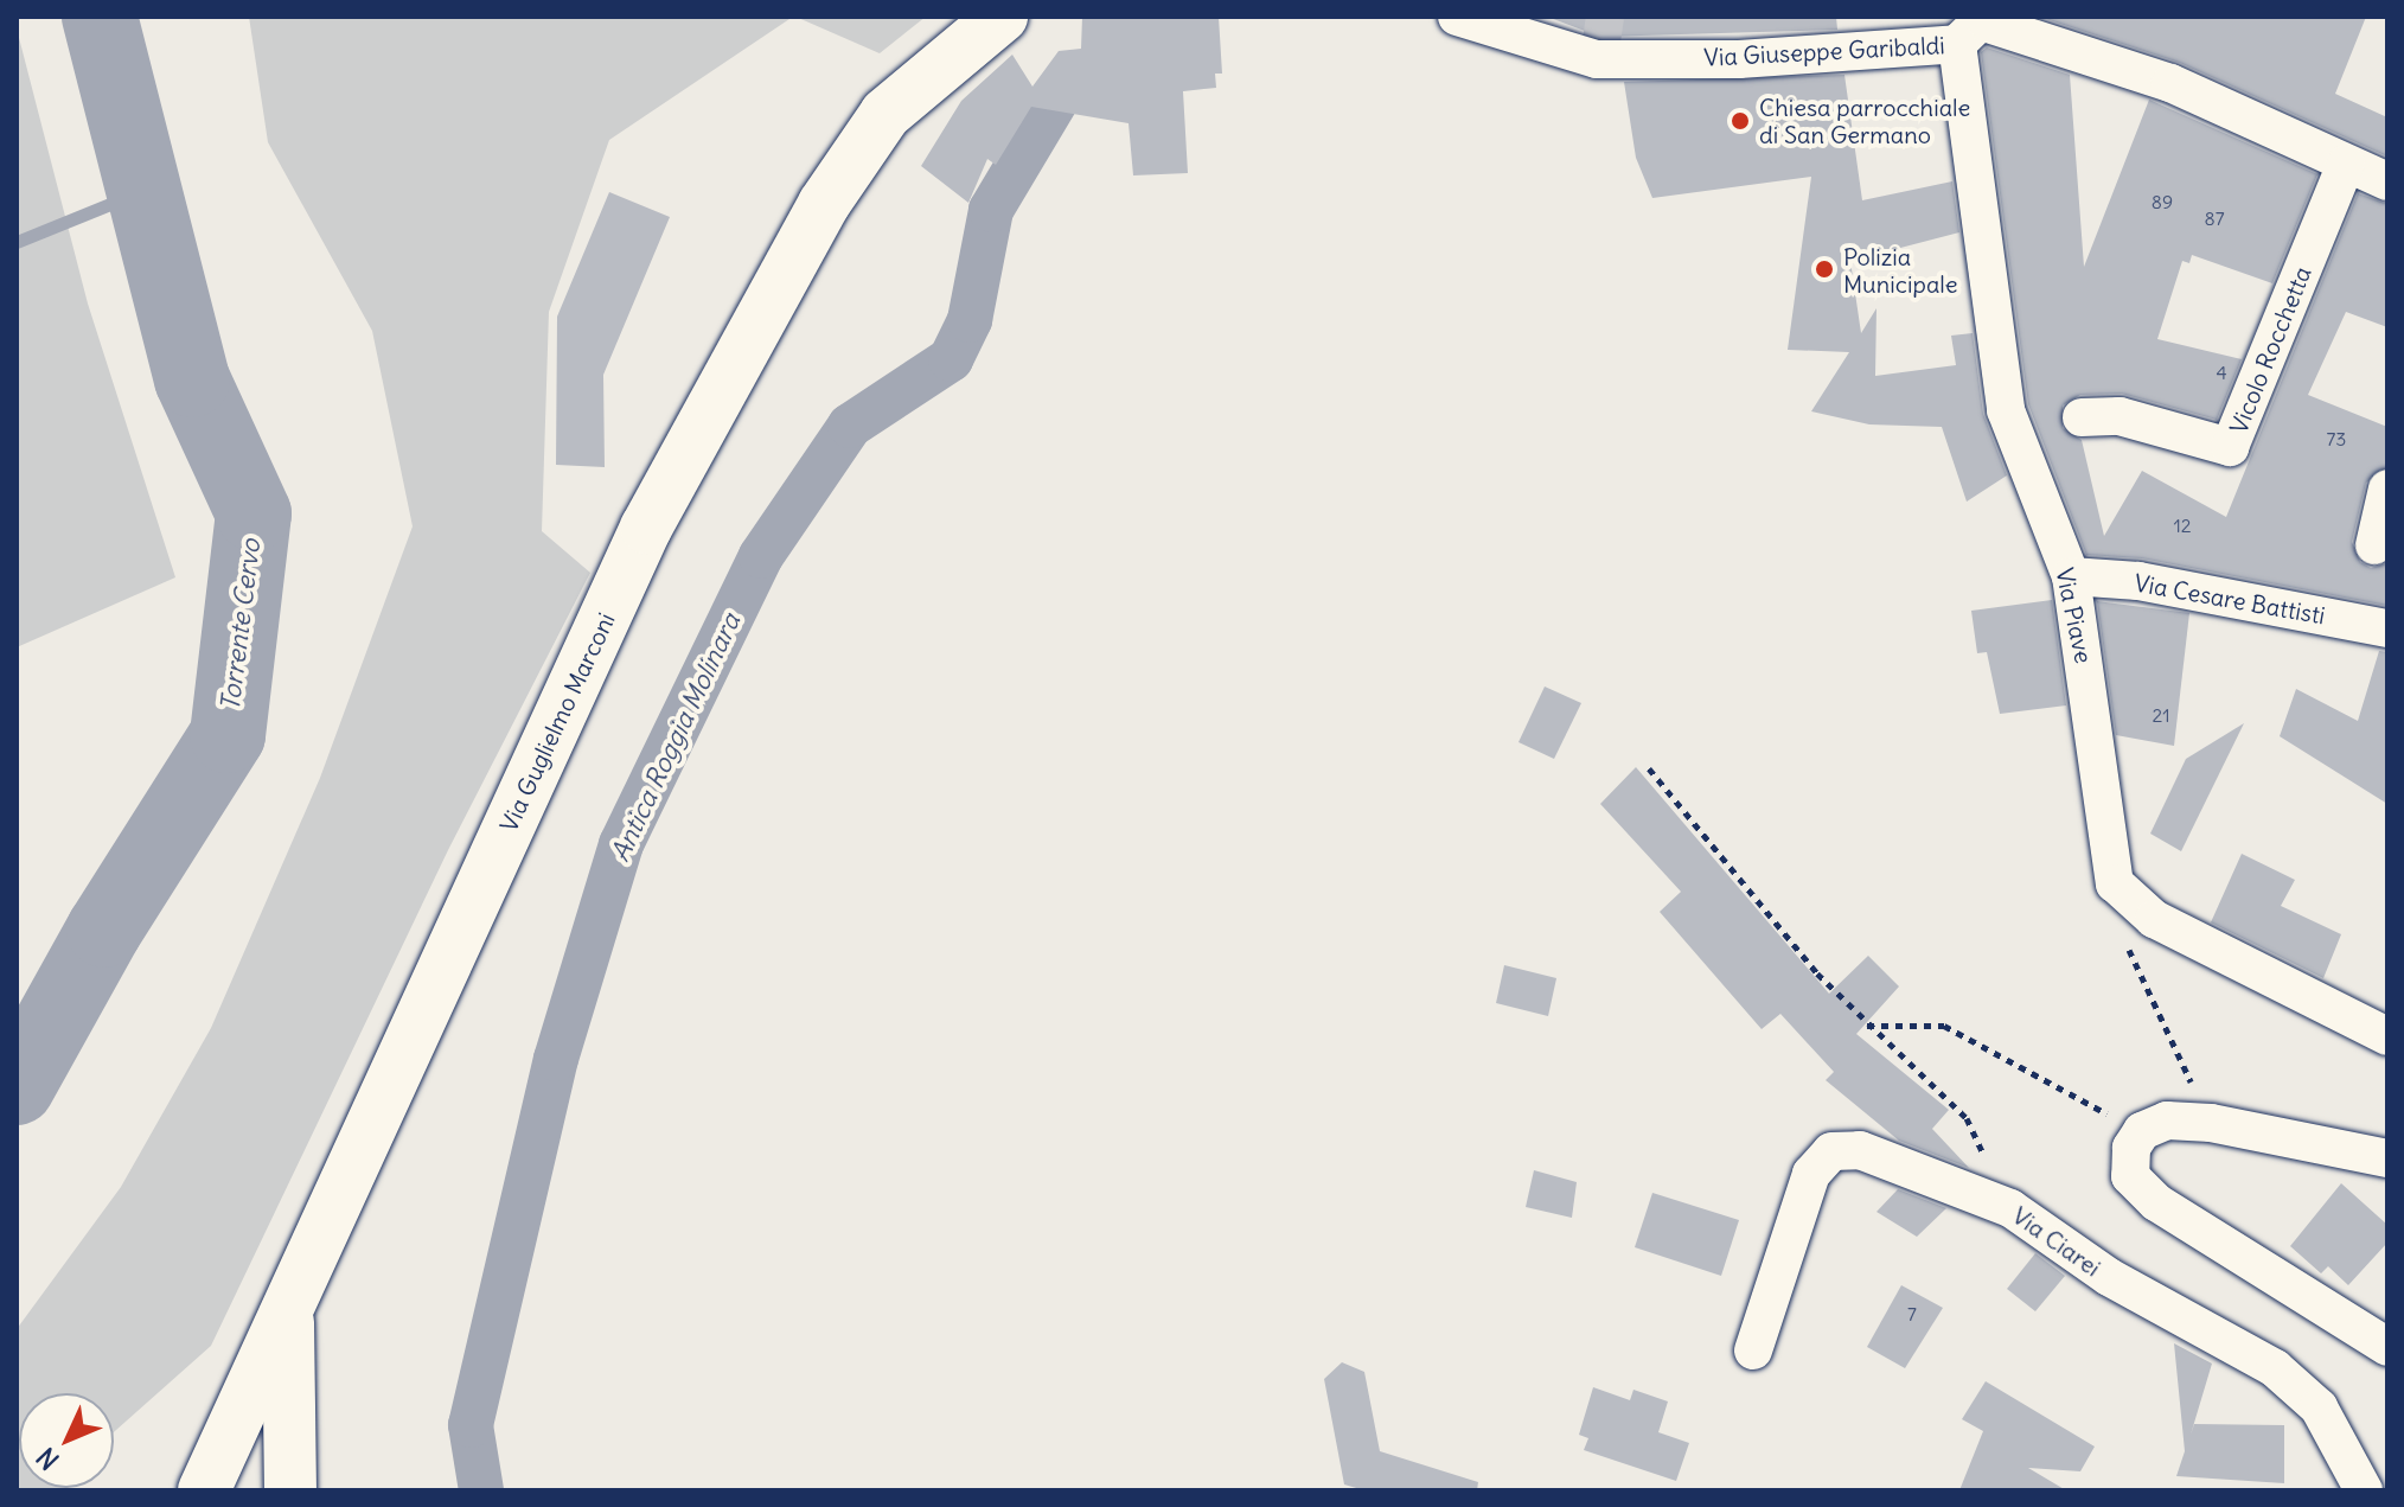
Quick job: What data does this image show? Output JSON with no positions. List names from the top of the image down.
{
  "streets": {
    "street": [
      "Via Giuseppe Garibaldi",
      "Vicolo Rocchetta",
      "Via Cesare Battisti",
      "Via Piave",
      "Via Guglielmo Marconi",
      "Via Ciarei"
    ]
  },
  "crossings": [
    ["Via Giuseppe Garibaldi", "Vicolo Rocchetta"],
    ["Via Giuseppe Garibaldi", "Via Piave"],
    ["Via Cesare Battisti", "Via Piave"]
  ],
  "water": ["Torrente Cervo", "Antica Roggia Molinara"],
  "places": ["Chiesa parrocchiale di San Germano", "Polizia Municipale"],
  "house_numbers": [
    "89",
    "87",
    "4",
    "73",
    "12",
    "21",
    "7"
  ],
  "north": "bottom left"
}
